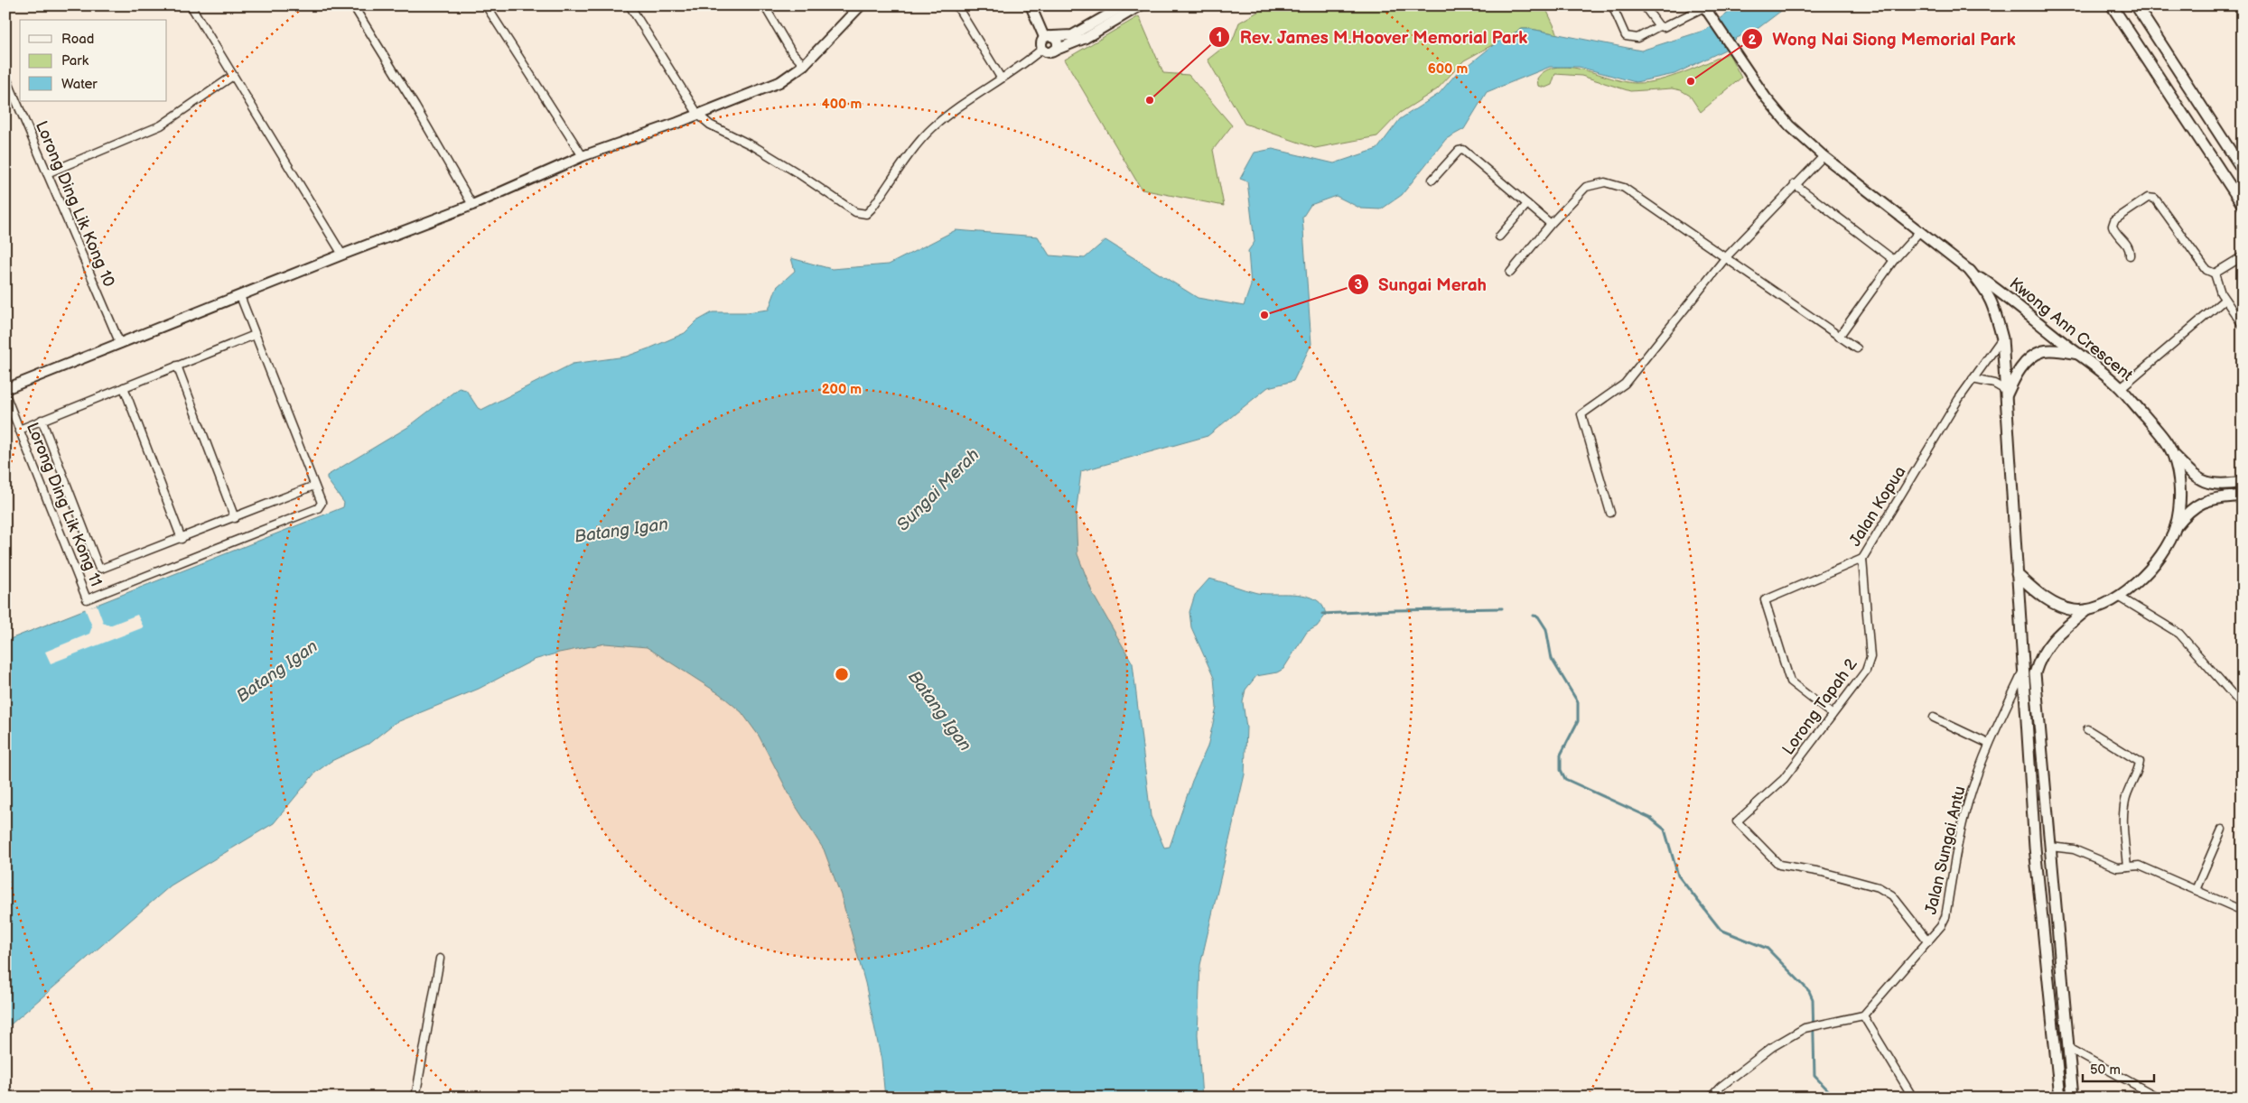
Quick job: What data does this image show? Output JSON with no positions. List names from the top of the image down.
{
  "streets": {
    "main road": ["Kwong Ann Crescent"],
    "street": [
      "Lorong Ding Lik Kong 10",
      "Lorong Ding Lik Kong 11",
      "Jalan Kopua",
      "Lorong Tapah 2",
      "Jalan Sungai Antu"
    ]
  },
  "crossings": [
    ["Jalan Kopua", "Lorong Tapah 2"],
    ["Lorong Tapah 2", "Jalan Sungai Antu"]
  ],
  "water": ["Sungai Merah", "Batang Igan"],
  "places": ["Wong Nai Siong Memorial Park", "Rev. James M.Hoover Memorial Park", "Sungai Merah"],
  "legend": ["Road", "Park", "Water"],
  "scale_bar": "50 m",
  "rings": ["600 m", "400 m", "200 m"]
}
